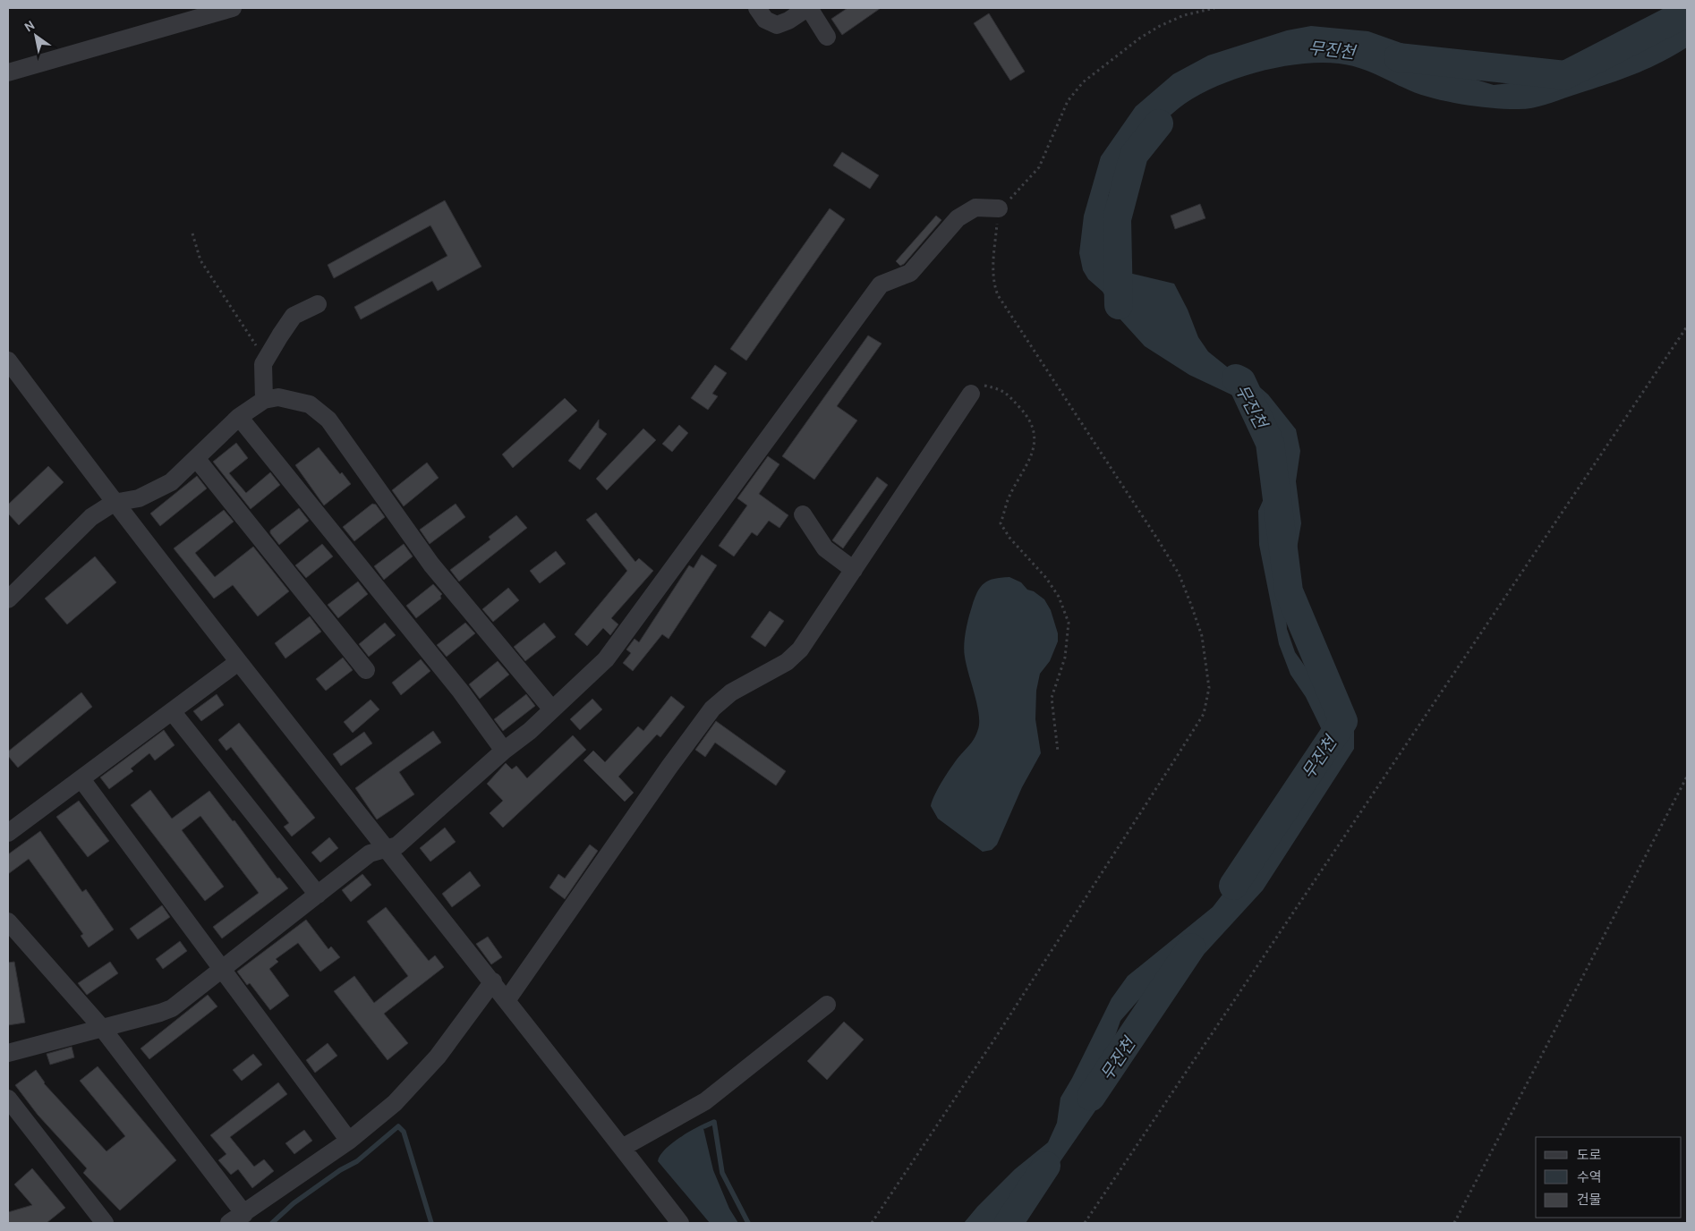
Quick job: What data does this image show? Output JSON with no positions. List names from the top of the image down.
{
  "water": ["무진천"],
  "legend": ["도로", "수역", "건물"],
  "north": "top left"
}
